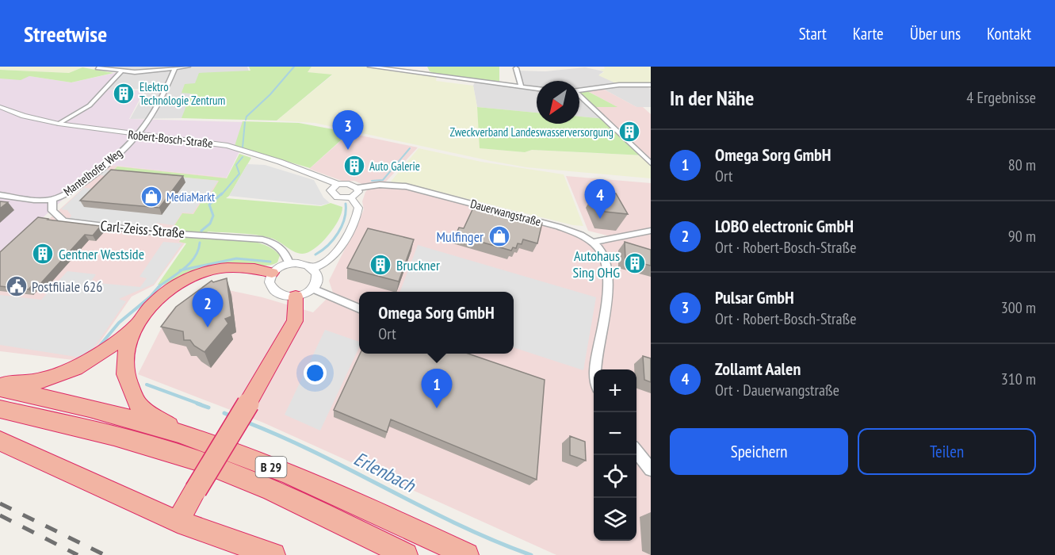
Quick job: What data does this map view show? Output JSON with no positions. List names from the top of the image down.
{
  "streets": {
    "highway": ["B 29"],
    "street": [
      "Robert-Bosch-Straße",
      "Mantelhofer Weg",
      "Dauerwangstraße",
      "Carl-Zeiss-Straße"
    ]
  },
  "crossings": [
    ["Robert-Bosch-Straße", "Mantelhofer Weg"],
    ["Robert-Bosch-Straße", "Dauerwangstraße"],
    ["Mantelhofer Weg", "Carl-Zeiss-Straße"]
  ],
  "water": ["Erlenbach"],
  "places": {
    "building": [
      "Elektro Technologie Zentrum",
      "Zweckverband Landeswasserversorgung",
      "Auto Galerie",
      "Gentner Westside",
      "Autohaus Sing OHG",
      "Bruckner"
    ],
    "shop": ["MediaMarkt", "Mulfinger"],
    "public building": ["Postfiliale 626"]
  },
  "north": "bottom left",
  "page": {
    "header": "Streetwise",
    "nav": [
      "Start",
      "Karte",
      "Über uns",
      "Kontakt"
    ],
    "heading": ["In der Nähe", "4 Ergebnisse"],
    "pins": [
      "3",
      "4",
      "2",
      "1"
    ],
    "list": [
      {
        "mark": "1",
        "name": "Omega Sorg GmbH",
        "note": "Ort",
        "value": "80 m"
      },
      {
        "mark": "2",
        "name": "LOBO electronic GmbH",
        "note": "Ort · Robert-Bosch-Straße",
        "value": "90 m"
      },
      {
        "mark": "3",
        "name": "Pulsar GmbH",
        "note": "Ort · Robert-Bosch-Straße",
        "value": "300 m"
      },
      {
        "mark": "4",
        "name": "Zollamt Aalen",
        "note": "Ort · Dauerwangstraße",
        "value": "310 m"
      }
    ],
    "popup": ["Omega Sorg GmbH", "Ort"],
    "map_buttons": ["+", "−"],
    "buttons": ["Speichern", "Teilen"]
  }
}
